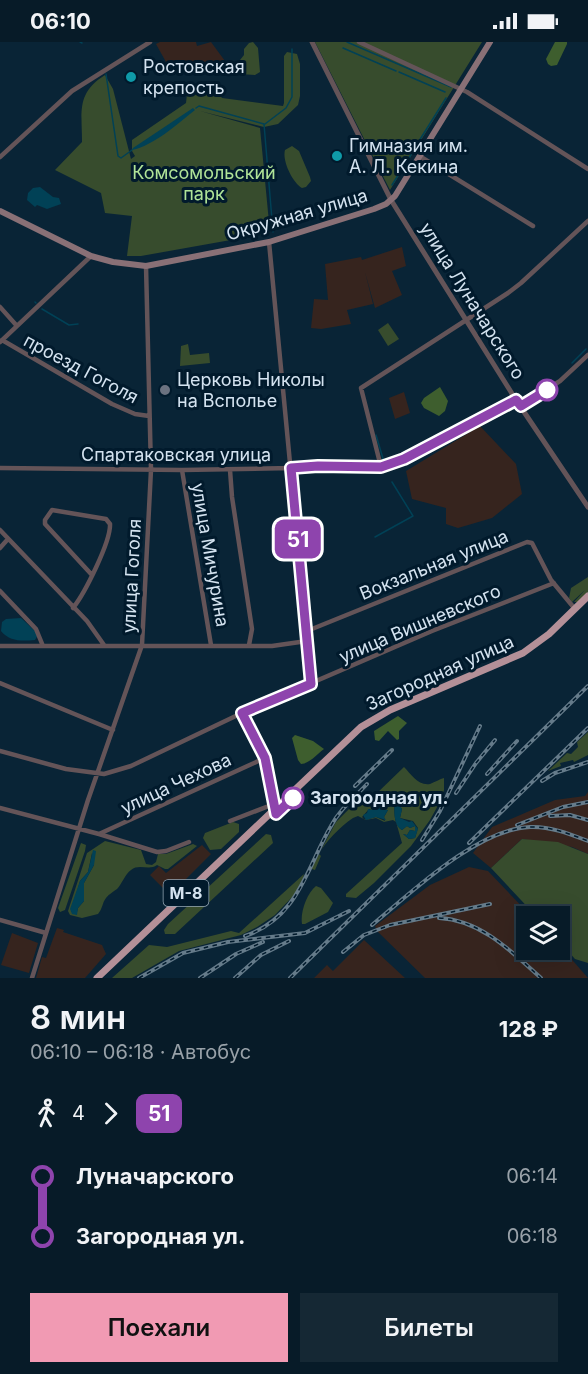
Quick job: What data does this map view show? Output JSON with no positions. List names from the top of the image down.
{
  "streets": {
    "highway": ["Загородная улица", "М-8"],
    "main road": ["Окружная улица"],
    "street": [
      "улица Луначарского",
      "проезд Гоголя",
      "Спартаковская улица",
      "улица Мичурина",
      "Вокзальная улица",
      "улица Гоголя",
      "улица Вишневского",
      "улица Чехова"
    ]
  },
  "crossings": [
    ["Окружная улица", "улица Луначарского"],
    ["Окружная улица", "улица Гоголя"],
    ["улица Луначарского", "Спартаковская улица"],
    ["проезд Гоголя", "улица Гоголя"],
    ["Спартаковская улица", "улица Мичурина"],
    ["Спартаковская улица", "улица Гоголя"],
    ["Вокзальная улица", "улица Вишневского"],
    ["Вокзальная улица", "Загородная улица"],
    ["улица Гоголя", "улица Вишневского"],
    ["улица Гоголя", "улица Чехова"]
  ],
  "parks": ["Комсомольский парк"],
  "places": [
    "Ростовская крепость",
    "Гимназия им. А. Л. Кекина",
    "Церковь Николы на Всполье",
    "Загородная ул."
  ],
  "lines": ["bus line 51"],
  "page": {
    "status": "06:10",
    "on_map": "51",
    "heading": ["8 мин", "06:10 – 06:18 · Автобус", "128 ₽"],
    "legs": ["4", "51"],
    "list": [
      {
        "name": "Луначарского",
        "value": "06:14"
      },
      {
        "name": "Загородная ул.",
        "value": "06:18"
      }
    ],
    "buttons": ["Поехали", "Билеты"]
  }
}
